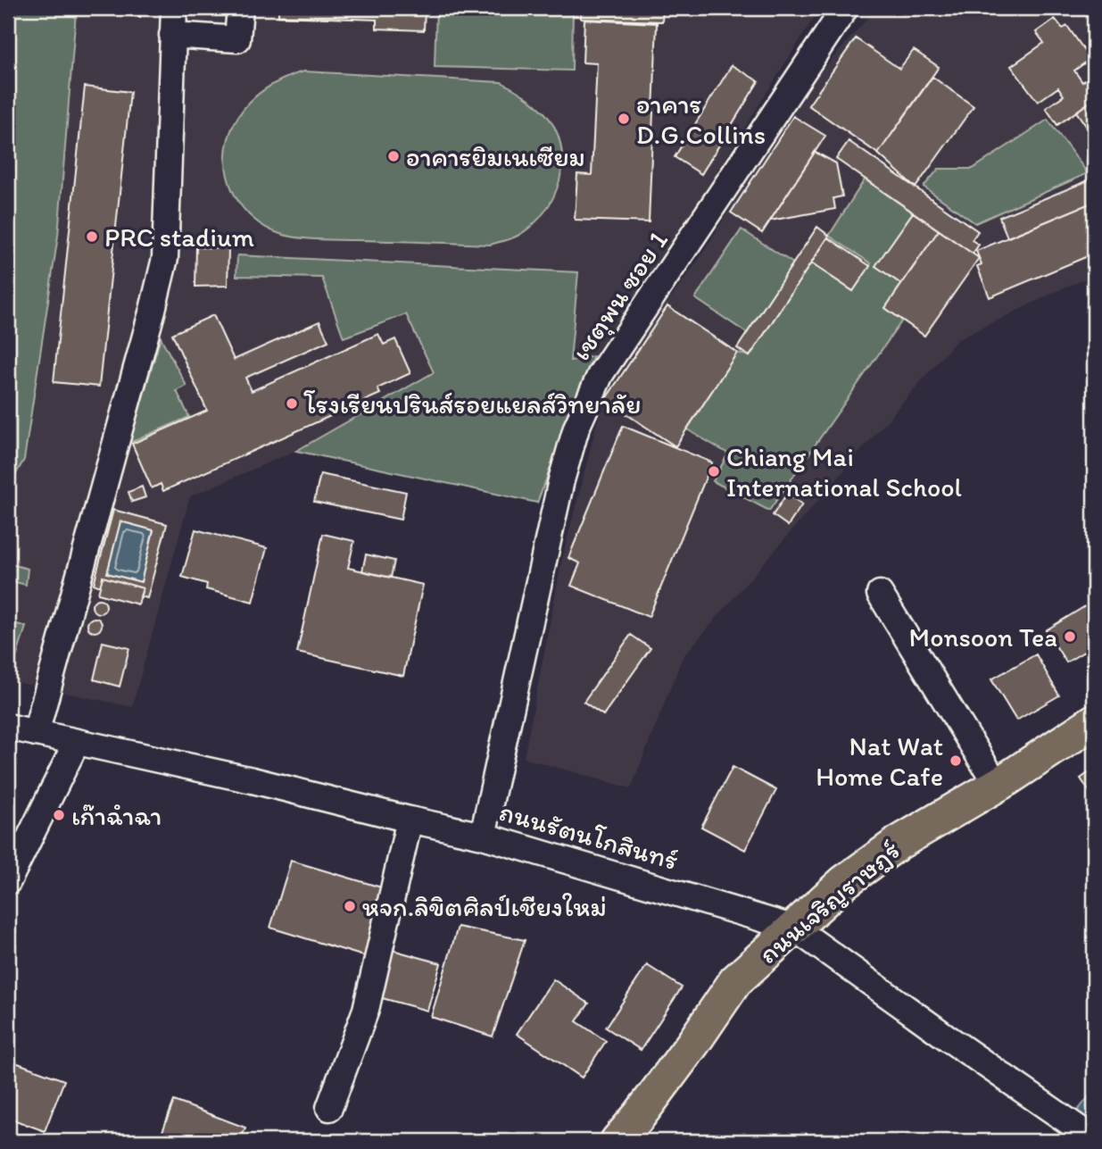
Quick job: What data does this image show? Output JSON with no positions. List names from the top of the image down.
{
  "streets": {
    "main road": ["ถนนเจริญราษฎร์"],
    "street": ["เชตุพน ซอย 1", "ถนนรัตนโกสินทร์"]
  },
  "crossings": [
    ["เชตุพน ซอย 1", "ถนนรัตนโกสินทร์"],
    ["ถนนรัตนโกสินทร์", "ถนนเจริญราษฎร์"]
  ],
  "places": [
    "อาคาร D.G.Collins",
    "อาคารยิมเนเซียม",
    "PRC stadium",
    "โรงเรียนปรินส์รอยแยลส์วิทยาลัย",
    "Chiang Mai International School",
    "Monsoon Tea",
    "Nat Wat Home Cafe",
    "เก๊าฉำฉา",
    "หจก.ลิขิตศิลป์เชียงใหม่"
  ]
}
